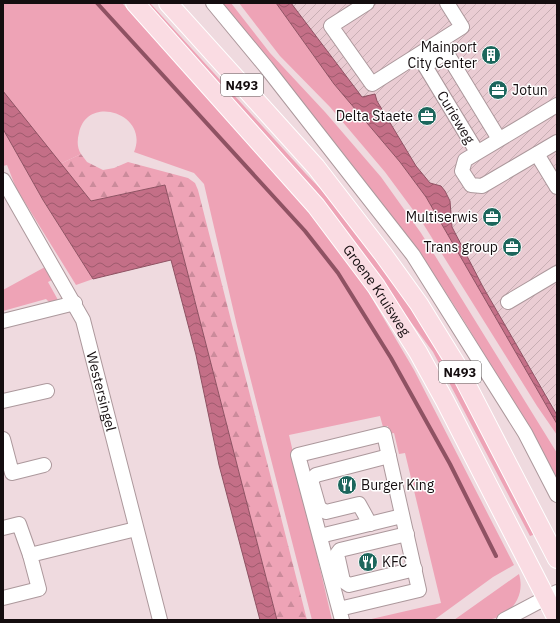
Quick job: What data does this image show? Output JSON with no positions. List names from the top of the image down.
{
  "streets": {
    "main road": ["N493", "Groene Kruisweg"],
    "street": ["Curieweg", "Westersingel"]
  },
  "places": {
    "building": ["Mainport City Center"],
    "office": [
      "Jotun",
      "Delta Staete",
      "Multiserwis",
      "Trans group"
    ],
    "restaurant": ["Burger King", "KFC"]
  }
}
